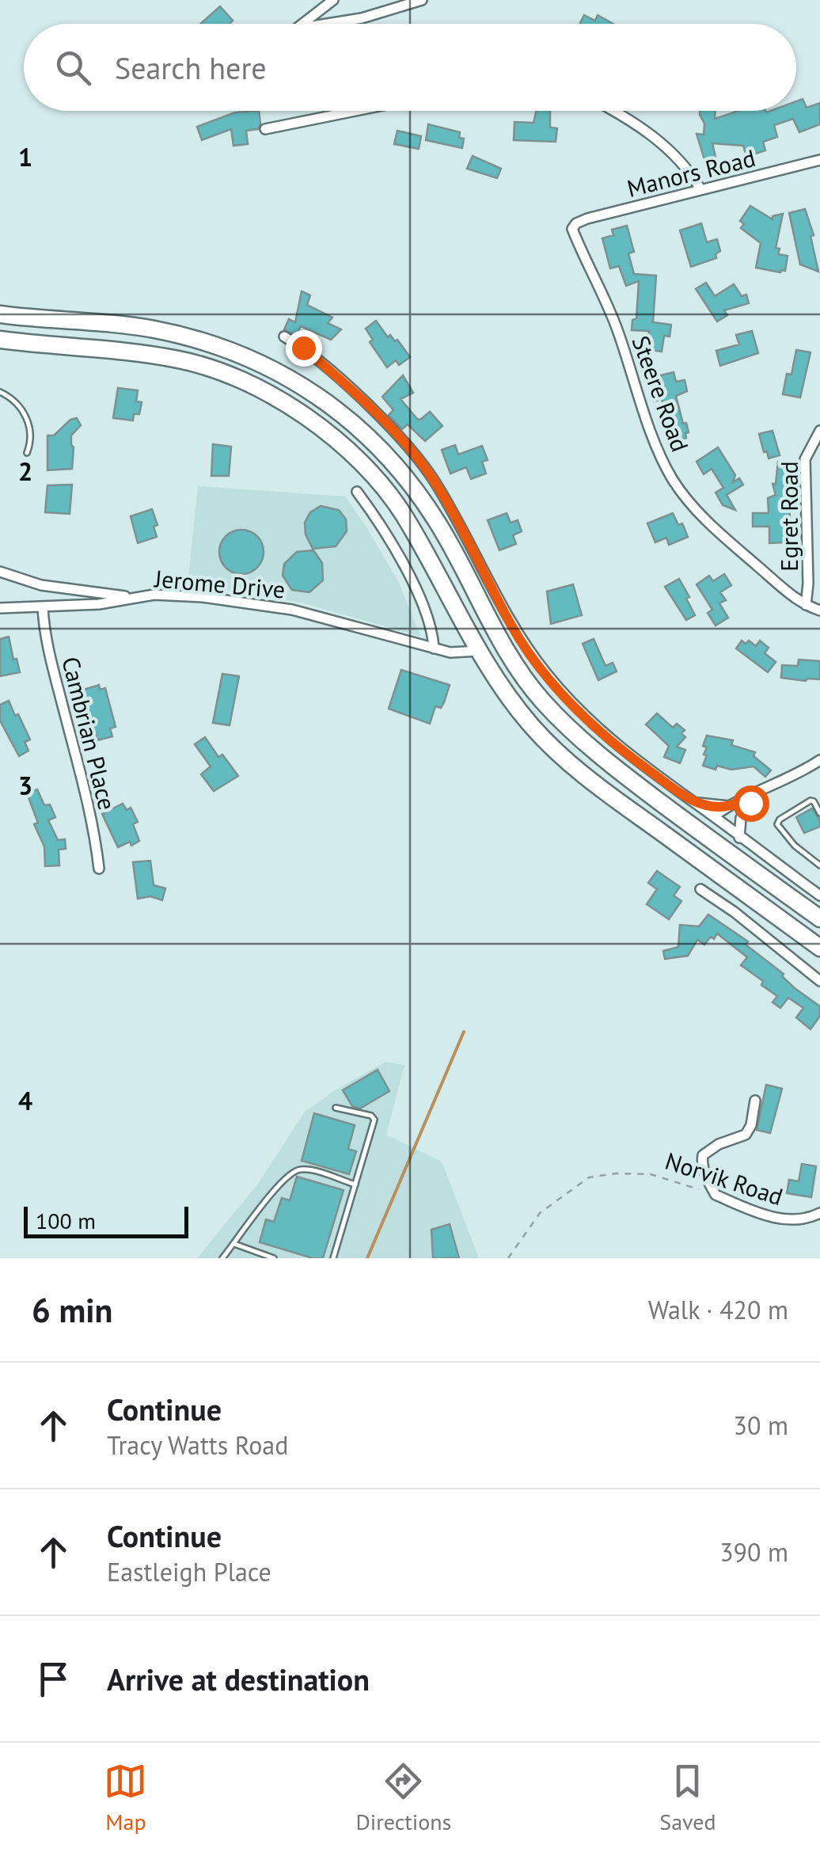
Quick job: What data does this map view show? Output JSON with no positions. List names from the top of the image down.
{
  "streets": {
    "street": [
      "Manors Road",
      "Steere Road",
      "Egret Road",
      "Jerome Drive",
      "Cambrian Place",
      "Norvik Road"
    ]
  },
  "crossings": [
    ["Manors Road", "Steere Road"],
    ["Steere Road", "Egret Road"],
    ["Jerome Drive", "Cambrian Place"]
  ],
  "scale_bar": "100 m",
  "page": {
    "search": "Search here",
    "scale": "100 m",
    "heading": ["6 min", "Walk · 420 m"],
    "list": [
      ["Continue", "Tracy Watts Road", "30 m"],
      ["Continue", "Eastleigh Place", "390 m"],
      "Arrive at destination"
    ],
    "nav": ["Map", "Directions", "Saved"]
  },
  "grid": {
    "rows": [
      "1",
      "2",
      "3",
      "4"
    ]
  }
}
